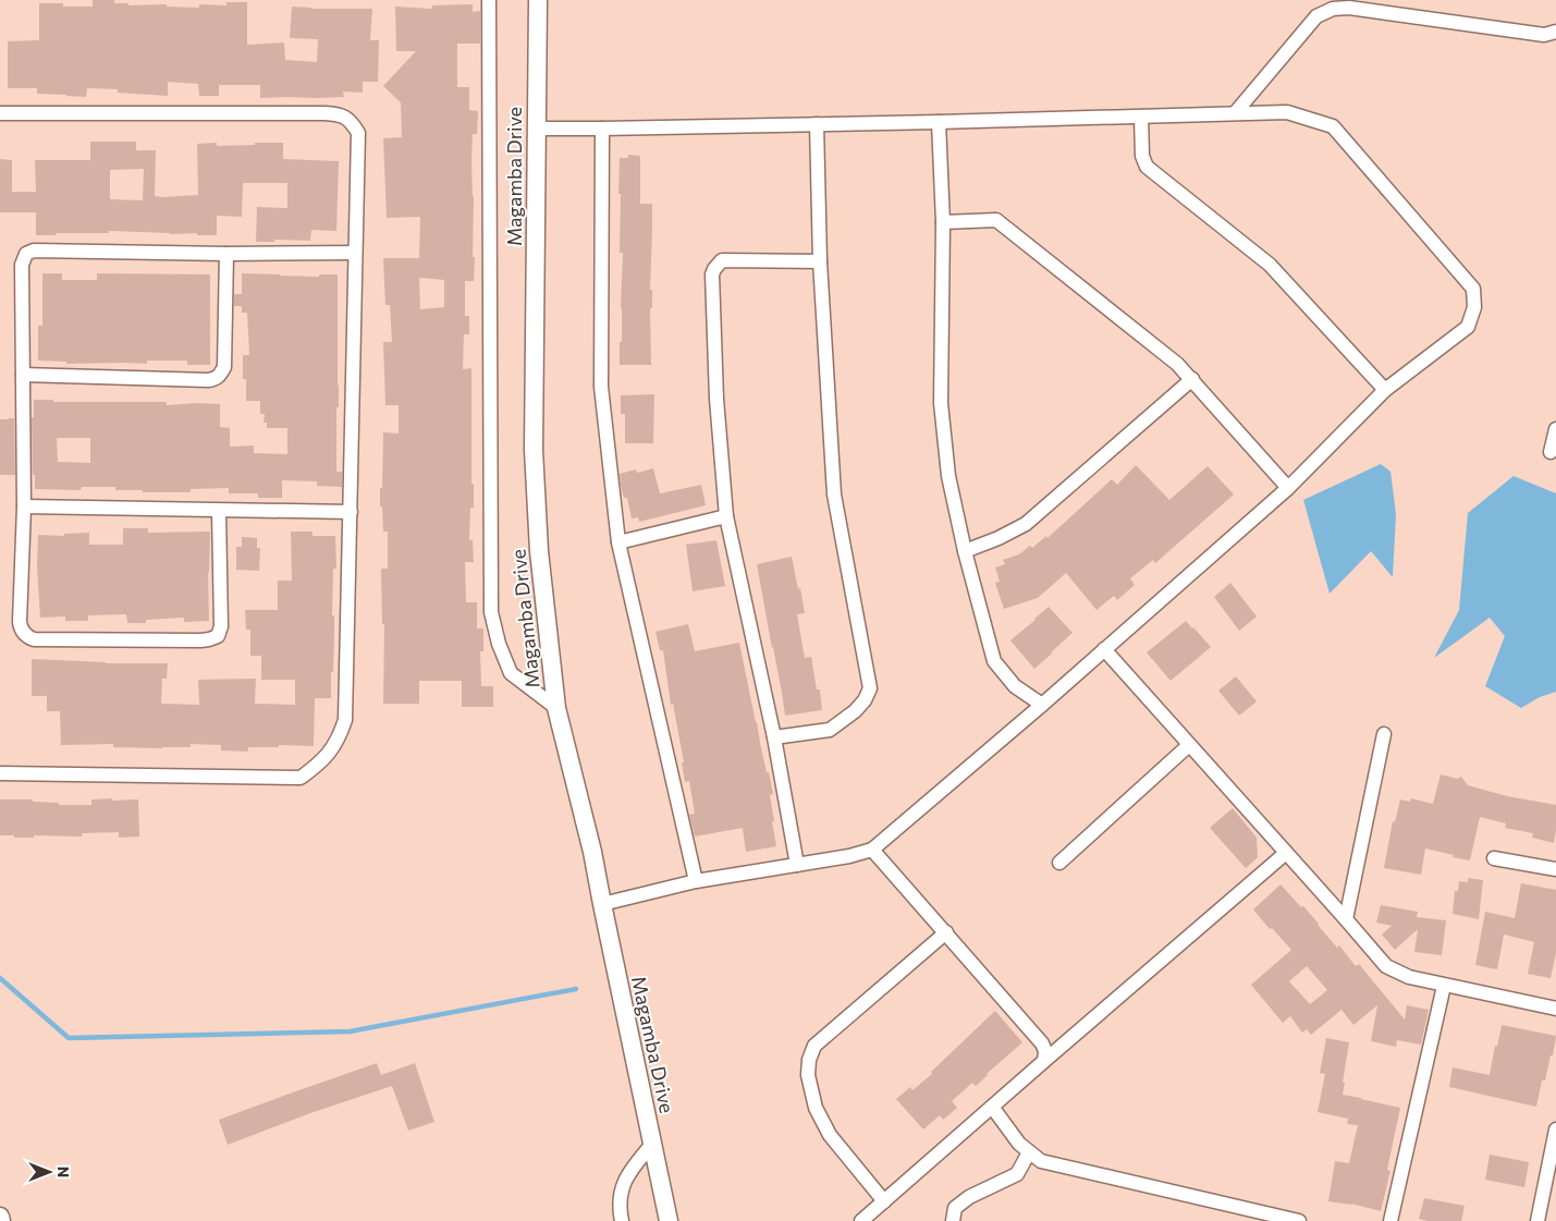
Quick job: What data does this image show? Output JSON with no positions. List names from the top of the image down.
{
  "streets": {
    "street": ["Magamba Drive"]
  },
  "north": "right"
}
